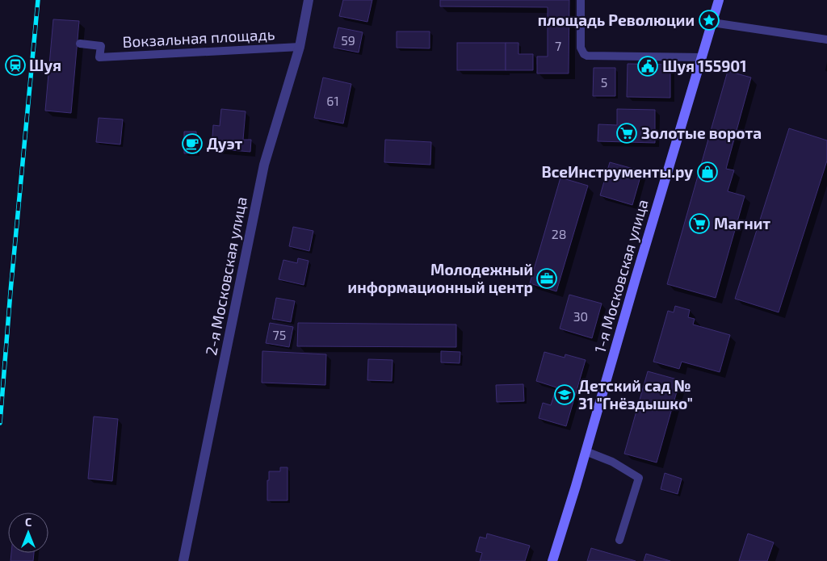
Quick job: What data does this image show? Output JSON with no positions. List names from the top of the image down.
{
  "streets": {
    "main road": ["1-я Московская улица"],
    "street": ["2-я Московская улица"],
    "lane": ["Вокзальная площадь"]
  },
  "crossings": [
    ["Вокзальная площадь", "2-я Московская улица"]
  ],
  "places": {
    "place": ["площадь Революции"],
    "station": ["Шуя"],
    "public building": ["Шуя 155901"],
    "supermarket": ["Золотые ворота", "Магнит"],
    "cafe": ["Дуэт"],
    "shop": ["ВсеИнструменты.ру"],
    "office": ["Молодежный информационный центр"],
    "school or university": ["Детский сад № 31 \"Гнёздышко\""]
  },
  "house_numbers": [
    "59",
    "7",
    "5",
    "61",
    "28",
    "30",
    "75"
  ],
  "north": "top"
}
